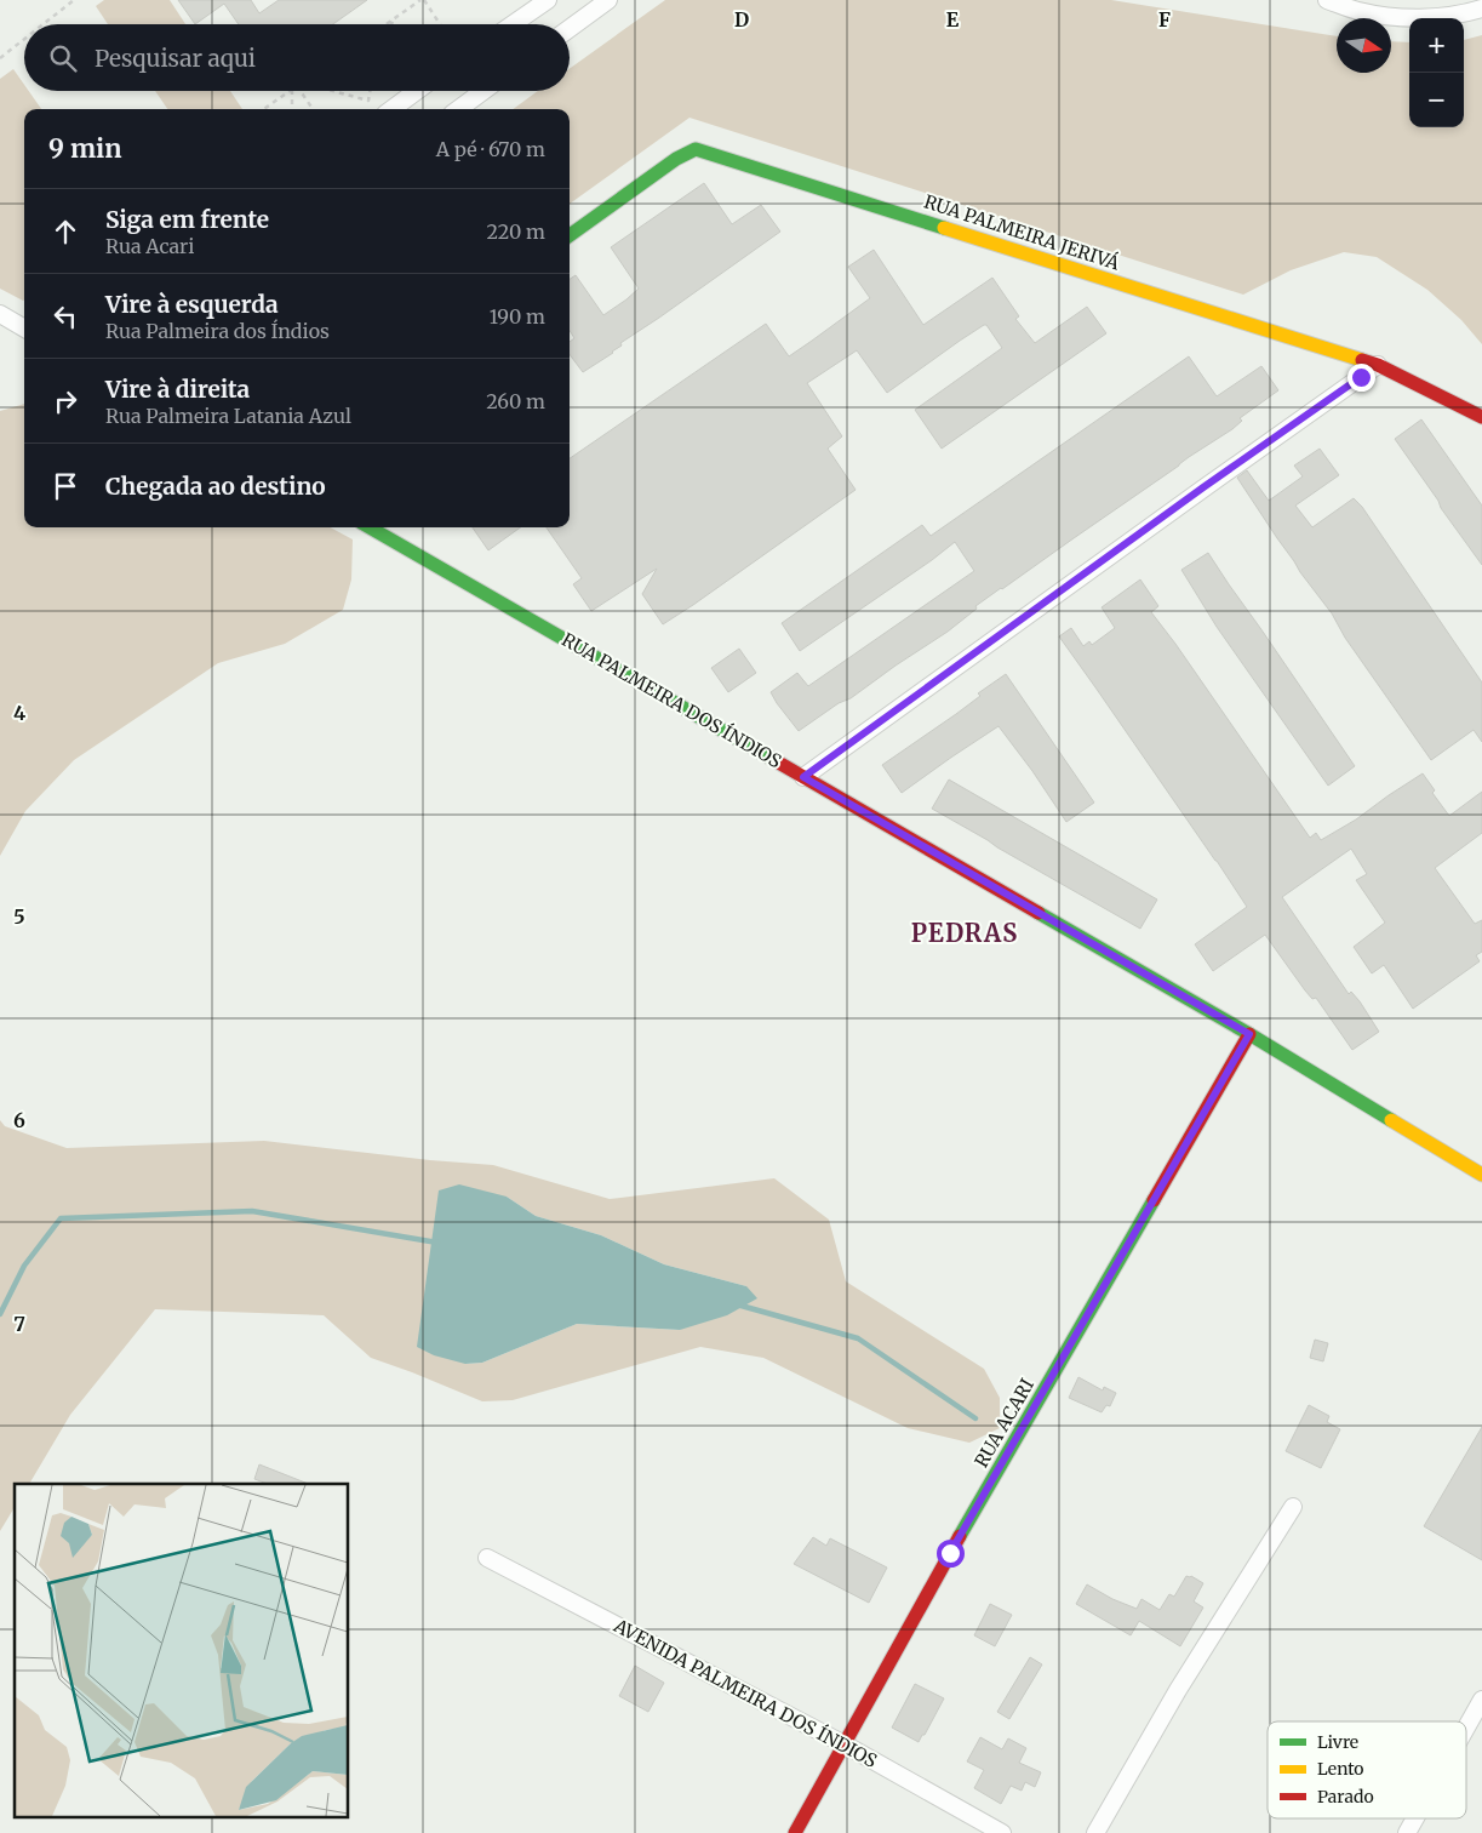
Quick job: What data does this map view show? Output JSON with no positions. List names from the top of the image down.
{
  "streets": {
    "street": [
      "RUA PALMEIRA JERIVÁ",
      "RUA PALMEIRA DOS ÍNDIOS",
      "RUA ACARI",
      "AVENIDA PALMEIRA DOS ÍNDIOS"
    ]
  },
  "crossings": [
    ["RUA PALMEIRA DOS ÍNDIOS", "RUA ACARI"],
    ["RUA ACARI", "AVENIDA PALMEIRA DOS ÍNDIOS"]
  ],
  "districts": ["PEDRAS"],
  "legend": ["Livre", "Lento", "Parado"],
  "north": "right",
  "page": {
    "map_buttons": ["+", "−"],
    "search": "Pesquisar aqui",
    "heading": ["9 min", "A pé · 670 m"],
    "list": [
      ["Siga em frente", "Rua Acari", "220 m"],
      ["Vire à esquerda", "Rua Palmeira dos Índios", "190 m"],
      ["Vire à direita", "Rua Palmeira Latania Azul", "260 m"],
      "Chegada ao destino"
    ]
  },
  "grid": {
    "columns": ["D", "E", "F"],
    "rows": [
      "4",
      "5",
      "6",
      "7"
    ]
  }
}
